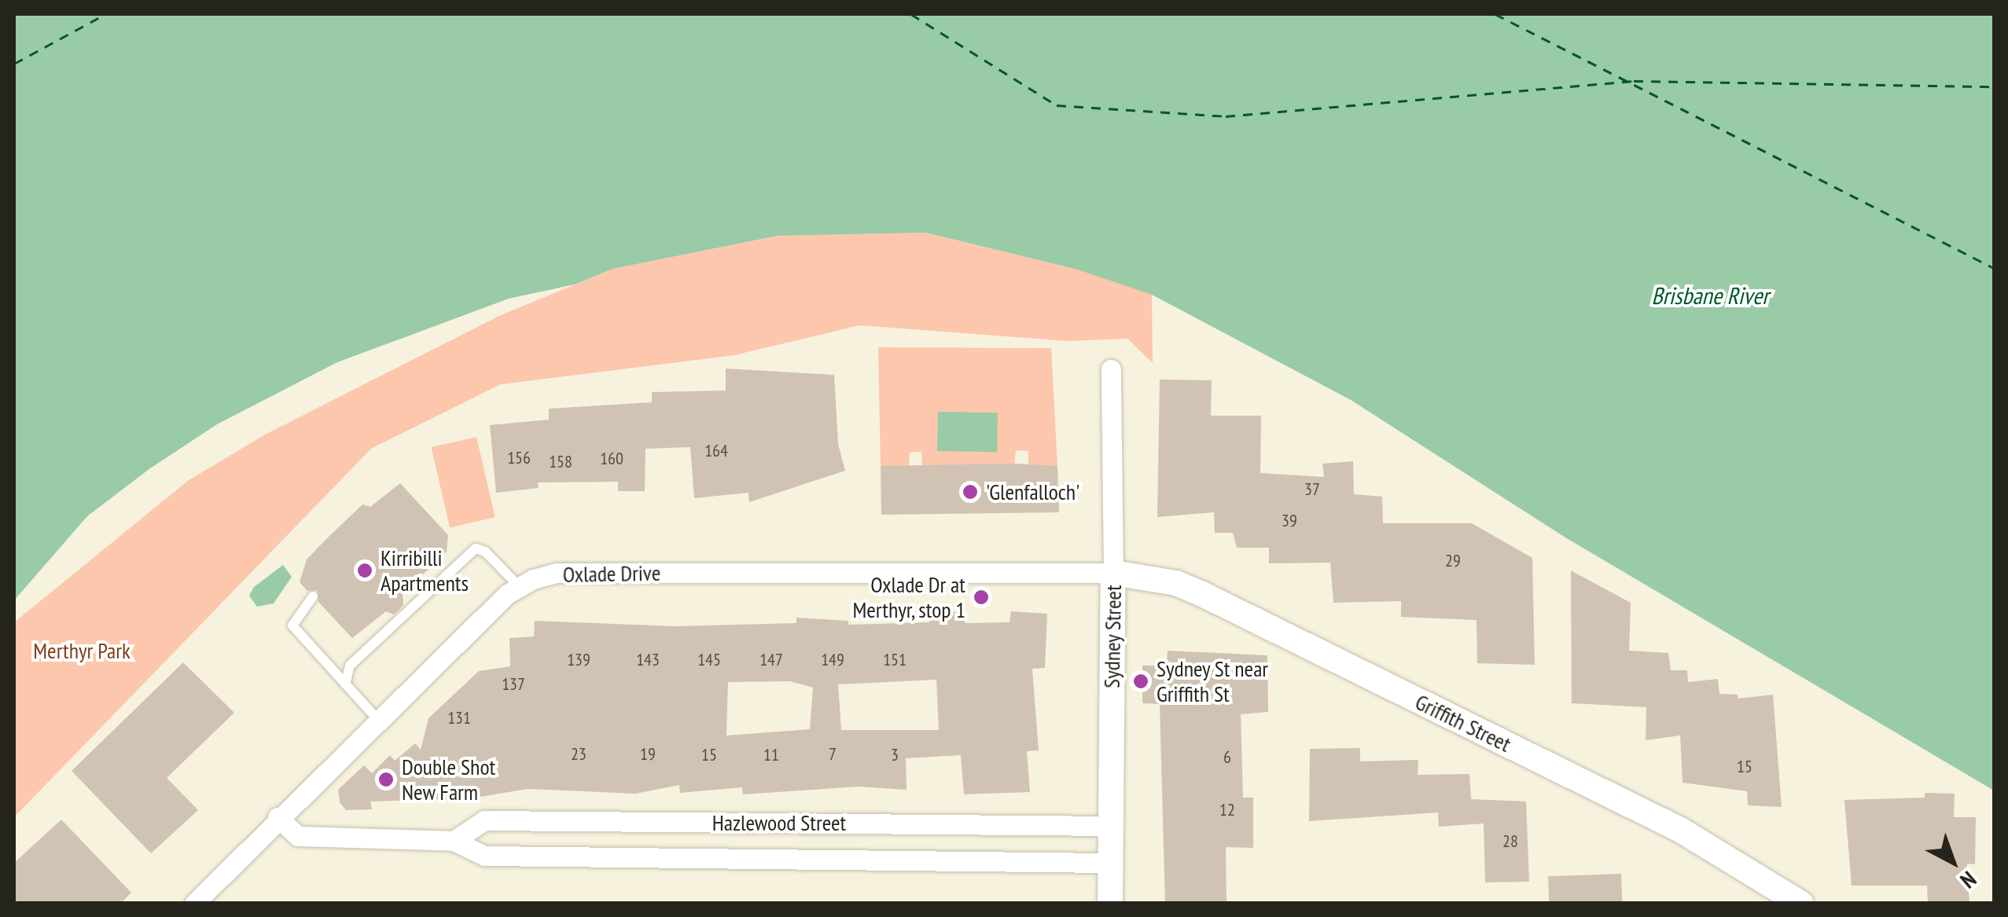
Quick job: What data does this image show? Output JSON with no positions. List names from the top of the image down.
{
  "streets": {
    "street": [
      "Oxlade Drive",
      "Sydney Street",
      "Griffith Street",
      "Hazlewood Street"
    ]
  },
  "crossings": [
    ["Oxlade Drive", "Sydney Street"],
    ["Oxlade Drive", "Griffith Street"],
    ["Oxlade Drive", "Hazlewood Street"],
    ["Sydney Street", "Griffith Street"],
    ["Sydney Street", "Hazlewood Street"]
  ],
  "water": ["Brisbane River"],
  "parks": ["Merthyr Park"],
  "places": [
    "'Glenfalloch'",
    "Kirribilli Apartments",
    "Oxlade Dr at Merthyr, stop 1",
    "Sydney St near Griffith St",
    "Double Shot New Farm"
  ],
  "house_numbers": [
    "164",
    "156",
    "160",
    "158",
    "37",
    "39",
    "29",
    "139",
    "143",
    "145",
    "147",
    "149",
    "151",
    "137",
    "131",
    "23",
    "19",
    "7",
    "15",
    "11",
    "3",
    "6",
    "15",
    "12",
    "28"
  ],
  "north": "bottom right"
}
